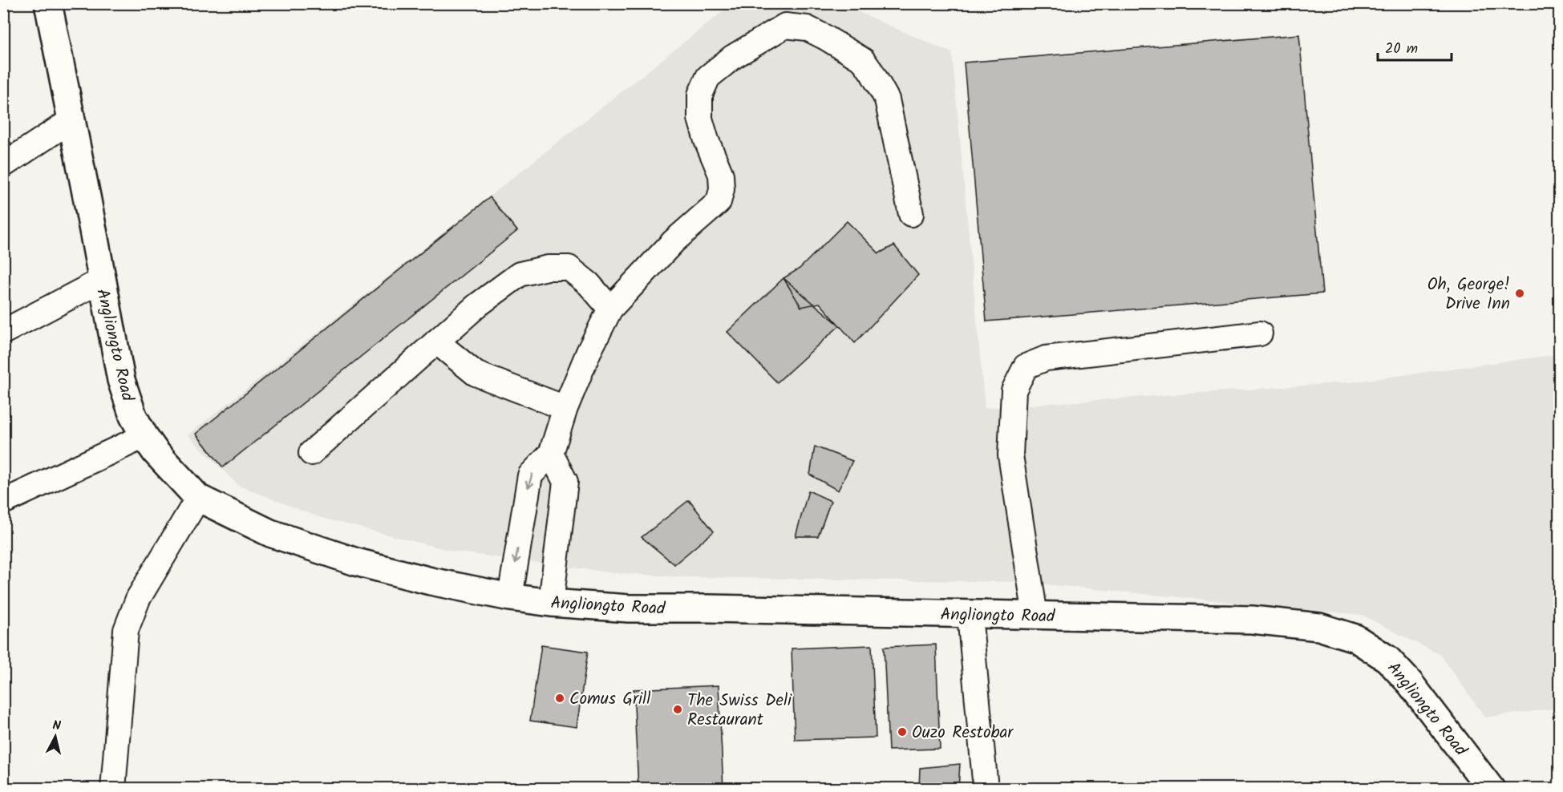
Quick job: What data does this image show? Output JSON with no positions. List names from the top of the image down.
{
  "streets": {
    "main road": ["Angliongto Road"]
  },
  "places": [
    "Oh, George! Drive Inn",
    "Comus Grill",
    "The Swiss Deli Restaurant",
    "Ouzo Restobar"
  ],
  "scale_bar": "20 m",
  "north": "top"
}
